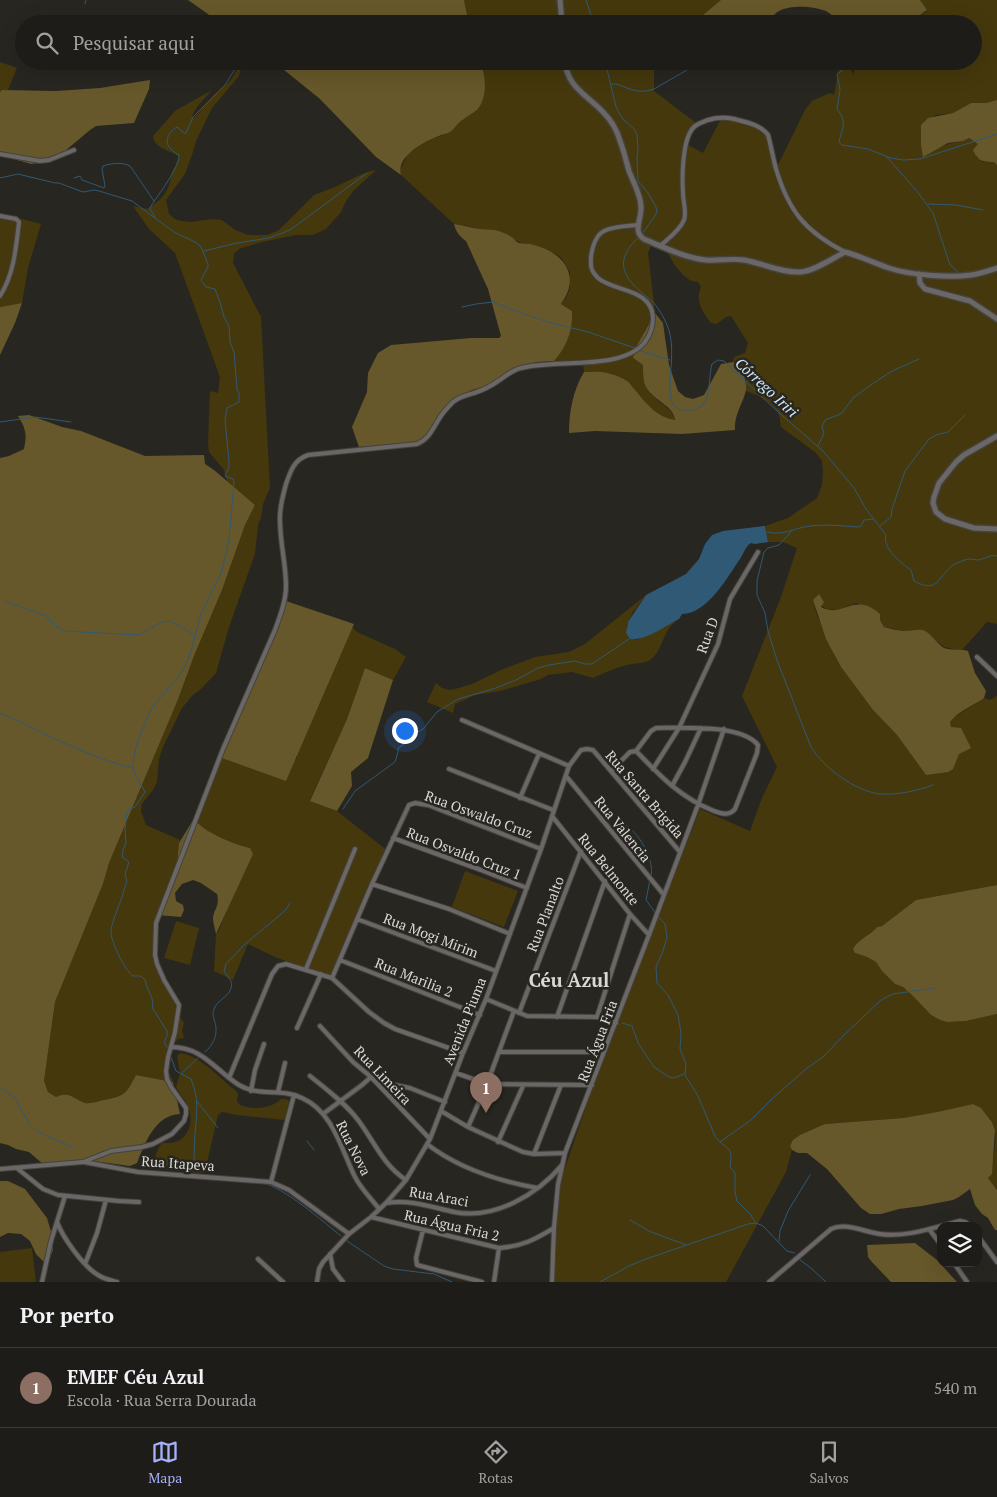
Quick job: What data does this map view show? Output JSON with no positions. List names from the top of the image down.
{
  "streets": {
    "street": [
      "Rua D",
      "Rua Santa Brigida",
      "Rua Oswaldo Cruz",
      "Rua Valencia",
      "Rua Osvaldo Cruz 1",
      "Rua Belmonte",
      "Rua Planalto",
      "Rua Mogi Mirim",
      "Rua Marilia 2",
      "Avenida Piuma",
      "Rua Água Fria",
      "Rua Limeira",
      "Rua Nova",
      "Rua Itapeva",
      "Rua Araci",
      "Rua Água Fria 2"
    ]
  },
  "crossings": [
    ["Rua Santa Brigida", "Avenida Piuma"],
    ["Rua Santa Brigida", "Rua Água Fria"],
    ["Rua Oswaldo Cruz", "Rua Osvaldo Cruz 1"],
    ["Rua Oswaldo Cruz", "Avenida Piuma"],
    ["Rua Valencia", "Avenida Piuma"],
    ["Rua Valencia", "Rua Água Fria"],
    ["Rua Osvaldo Cruz 1", "Avenida Piuma"],
    ["Rua Belmonte", "Rua Planalto"],
    ["Rua Belmonte", "Avenida Piuma"],
    ["Rua Belmonte", "Rua Água Fria"],
    ["Rua Mogi Mirim", "Avenida Piuma"],
    ["Rua Marilia 2", "Avenida Piuma"],
    ["Avenida Piuma", "Rua Limeira"],
    ["Avenida Piuma", "Rua Nova"],
    ["Avenida Piuma", "Rua Itapeva"],
    ["Avenida Piuma", "Rua Araci"],
    ["Avenida Piuma", "Rua Água Fria 2"],
    ["Rua Água Fria", "Rua Araci"],
    ["Rua Água Fria", "Rua Água Fria 2"]
  ],
  "districts": ["Céu Azul"],
  "water": ["Córrego Iriri"],
  "page": {
    "search": "Pesquisar aqui",
    "pins": "1",
    "heading": "Por perto",
    "list": [
      {
        "mark": "1",
        "name": "EMEF Céu Azul",
        "note": "Escola · Rua Serra Dourada",
        "value": "540 m"
      }
    ],
    "nav": ["Mapa", "Rotas", "Salvos"]
  }
}
